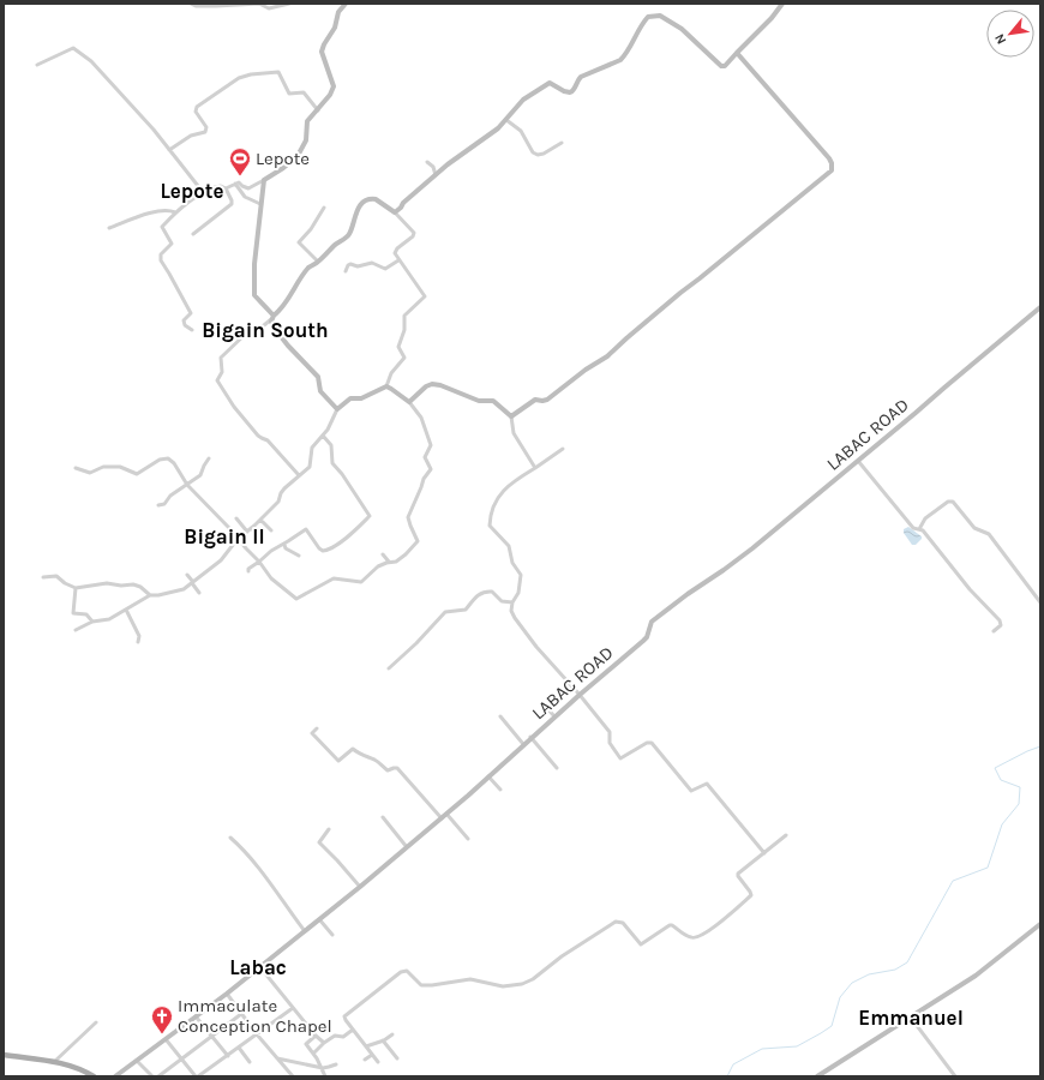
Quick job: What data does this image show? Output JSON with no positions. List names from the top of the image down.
{
  "streets": {
    "street": ["LABAC ROAD"]
  },
  "districts": [
    "Lepote",
    "Bigain South",
    "Bigain II",
    "Labac",
    "Emmanuel"
  ],
  "places": {
    "sports": ["Lepote"],
    "church": ["Immaculate Conception Chapel"]
  },
  "north": "bottom left"
}
